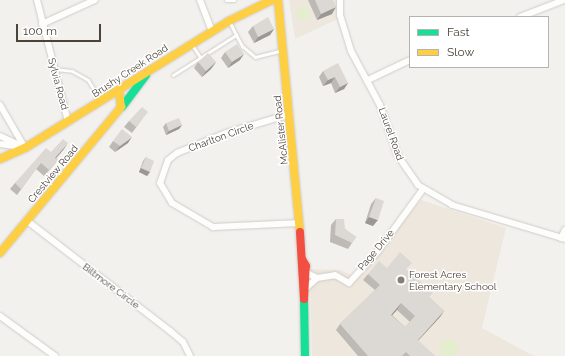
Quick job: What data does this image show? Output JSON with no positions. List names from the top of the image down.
{
  "streets": {
    "street": [
      "Brushy Creek Road",
      "Sylvia Road",
      "McAlister Road",
      "Laurel Road",
      "Charlton Circle",
      "Crestview Road",
      "Page Drive",
      "Biltmore Circle"
    ]
  },
  "crossings": [
    ["Brushy Creek Road", "Sylvia Road"],
    ["Brushy Creek Road", "Crestview Road"],
    ["McAlister Road", "Charlton Circle"],
    ["Laurel Road", "Page Drive"],
    ["Crestview Road", "Biltmore Circle"]
  ],
  "places": ["Forest Acres Elementary School"],
  "legend": ["Fast", "Slow"],
  "scale_bar": "100 m"
}
